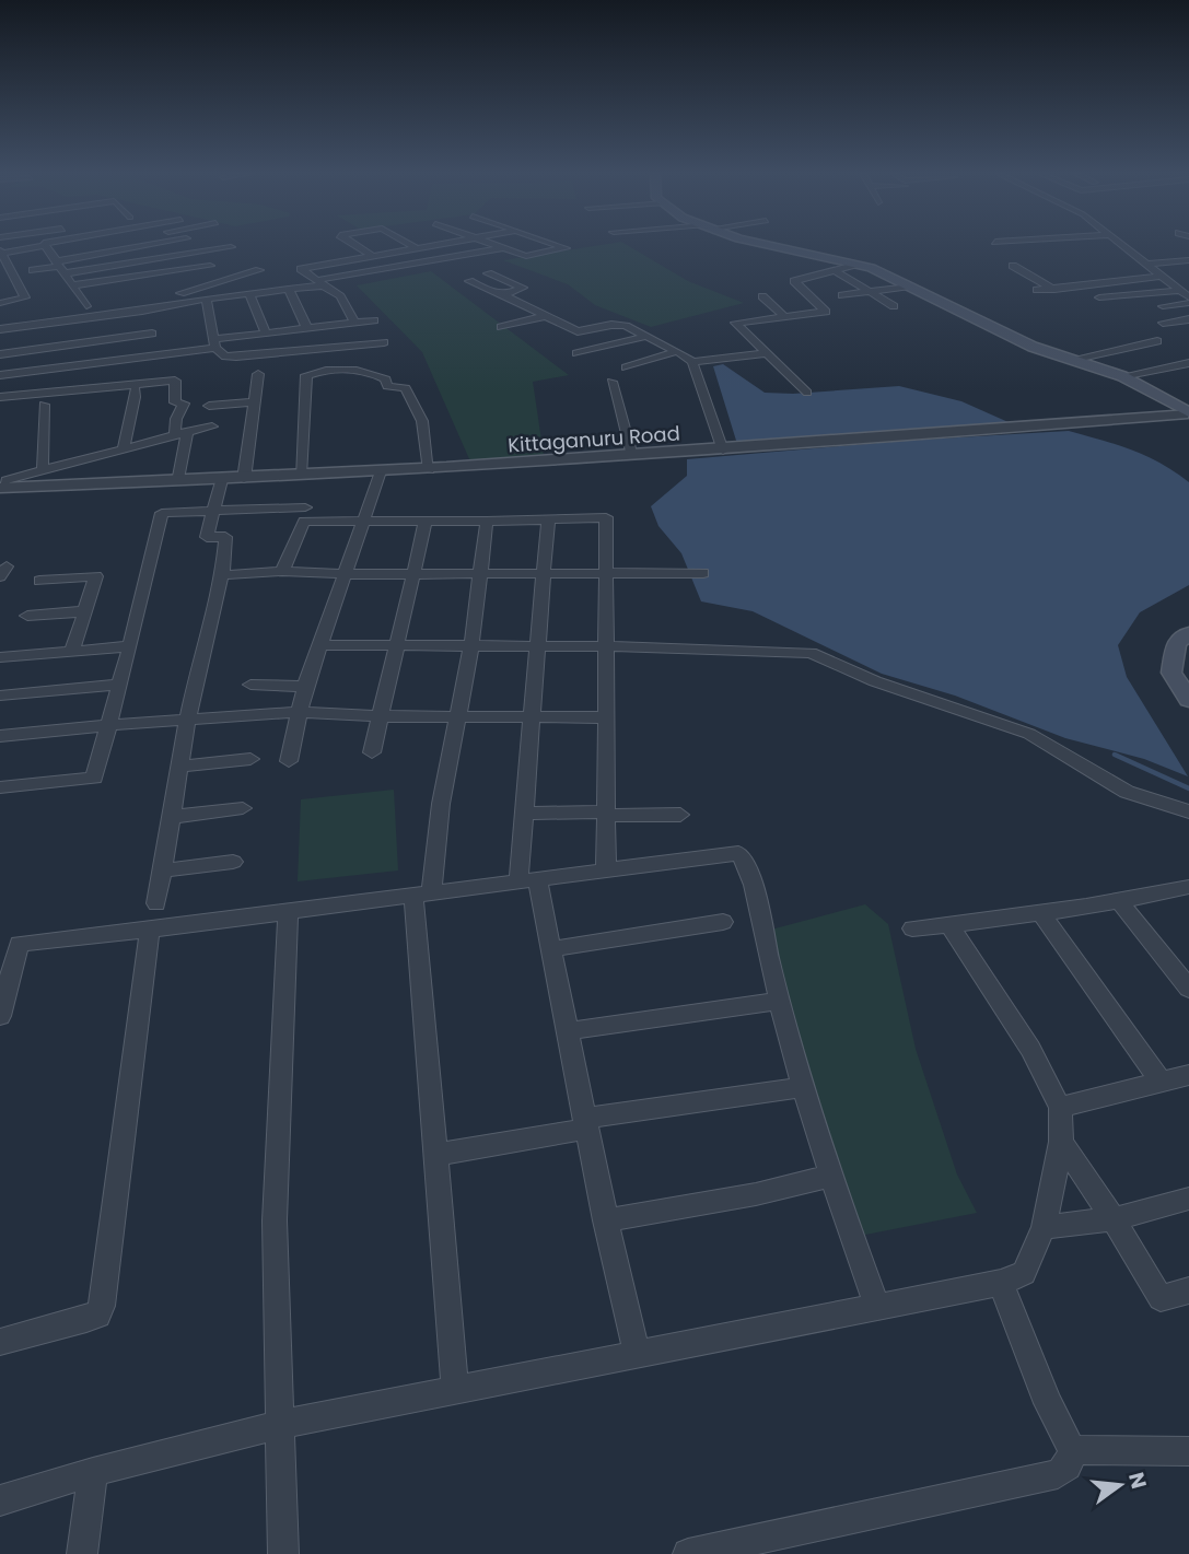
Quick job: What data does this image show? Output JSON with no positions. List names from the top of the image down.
{
  "streets": {
    "street": ["Kittaganuru Road"]
  },
  "north": "right"
}
